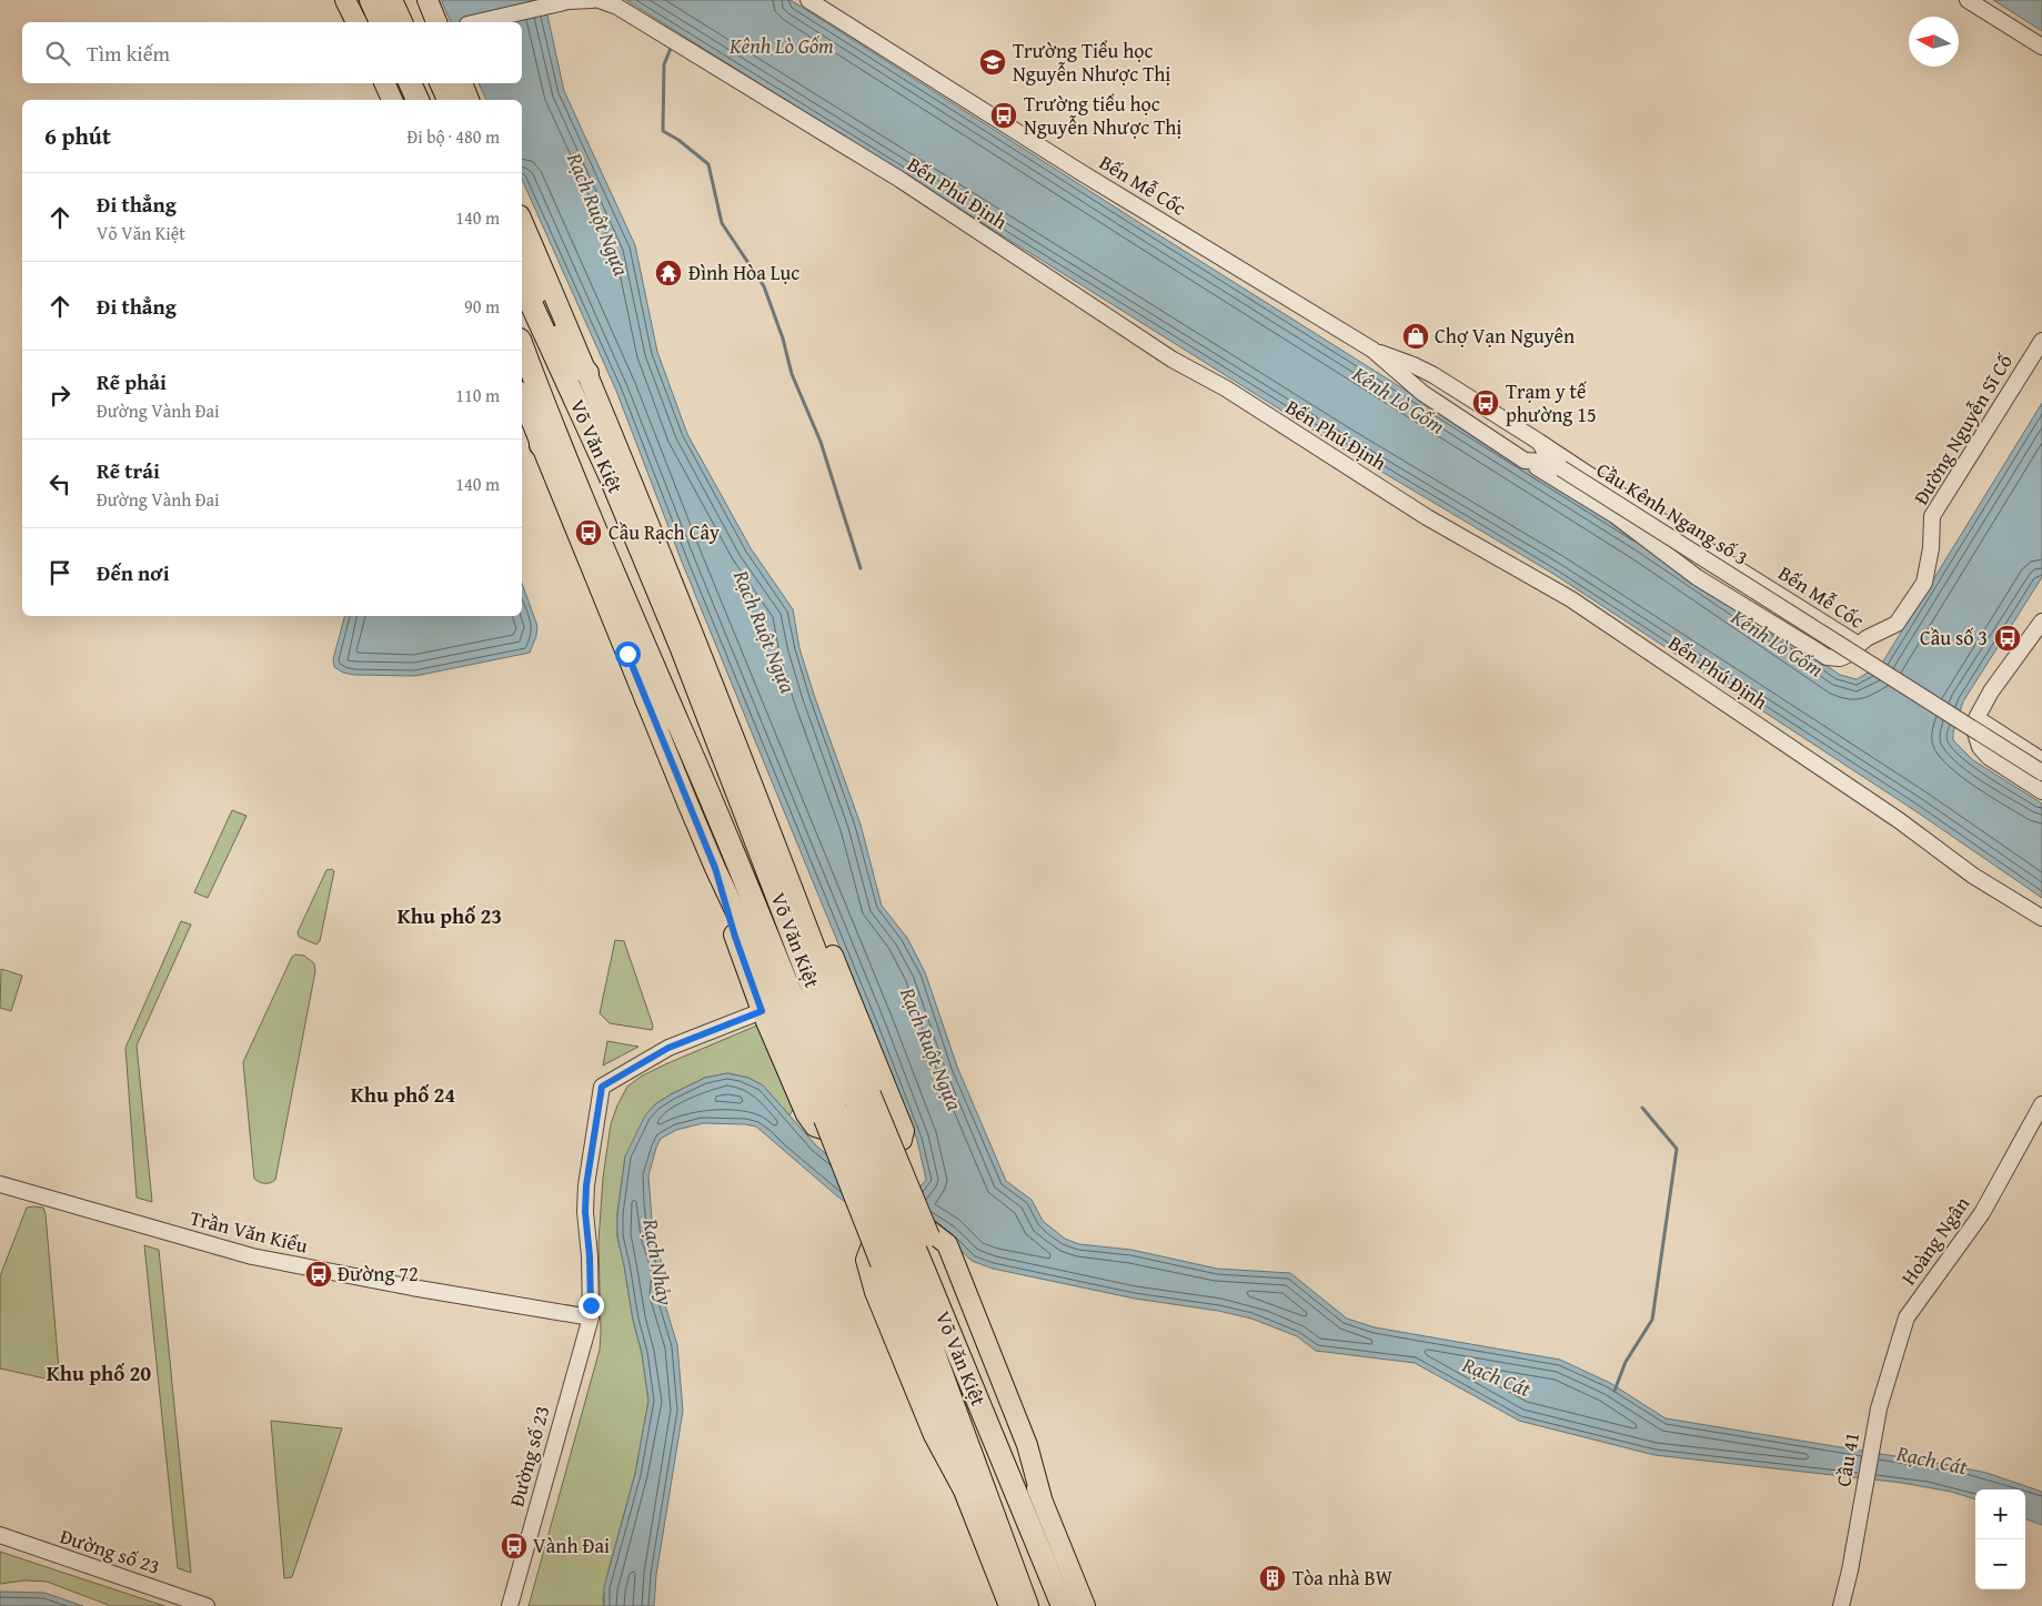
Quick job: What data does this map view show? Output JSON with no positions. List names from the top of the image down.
{
  "streets": {
    "highway": ["Võ Văn Kiệt"],
    "street": [
      "Bến Mễ Cốc",
      "Bến Phú Định",
      "Đường Nguyễn Sĩ Cố",
      "Cầu Kênh Ngang số 3",
      "Trần Văn Kiểu",
      "Hoàng Ngân",
      "Đường số 23",
      "Cầu 41"
    ]
  },
  "crossings": [
    ["Bến Mễ Cốc", "Đường Nguyễn Sĩ Cố"],
    ["Bến Mễ Cốc", "Cầu Kênh Ngang số 3"],
    ["Trần Văn Kiểu", "Đường số 23"],
    ["Hoàng Ngân", "Cầu 41"]
  ],
  "districts": ["Khu phố 23", "Khu phố 24", "Khu phố 20"],
  "water": [
    "Kênh Lò Gốm",
    "Rạch Ruột Ngựa",
    "Rạch Nhảy",
    "Rạch Cát"
  ],
  "places": {
    "school or university": ["Trường Tiểu học Nguyễn Nhược Thị"],
    "bus stop": [
      "Trường tiểu học Nguyễn Nhược Thị",
      "Trạm y tế phường 15",
      "Cầu Rạch Cây",
      "Cầu số 3",
      "Đường 72",
      "Vành Đai"
    ],
    "temple": ["Đình Hòa Lục"],
    "shop": ["Chợ Vạn Nguyên"],
    "building": ["Tòa nhà BW"]
  },
  "north": "left",
  "page": {
    "search": "Tìm kiếm",
    "heading": ["6 phút", "Đi bộ · 480 m"],
    "list": [
      ["Đi thẳng", "Võ Văn Kiệt", "140 m"],
      ["Đi thẳng", "90 m"],
      ["Rẽ phải", "Đường Vành Đai", "110 m"],
      ["Rẽ trái", "Đường Vành Đai", "140 m"],
      "Đến nơi"
    ],
    "map_buttons": ["+", "−"]
  }
}
